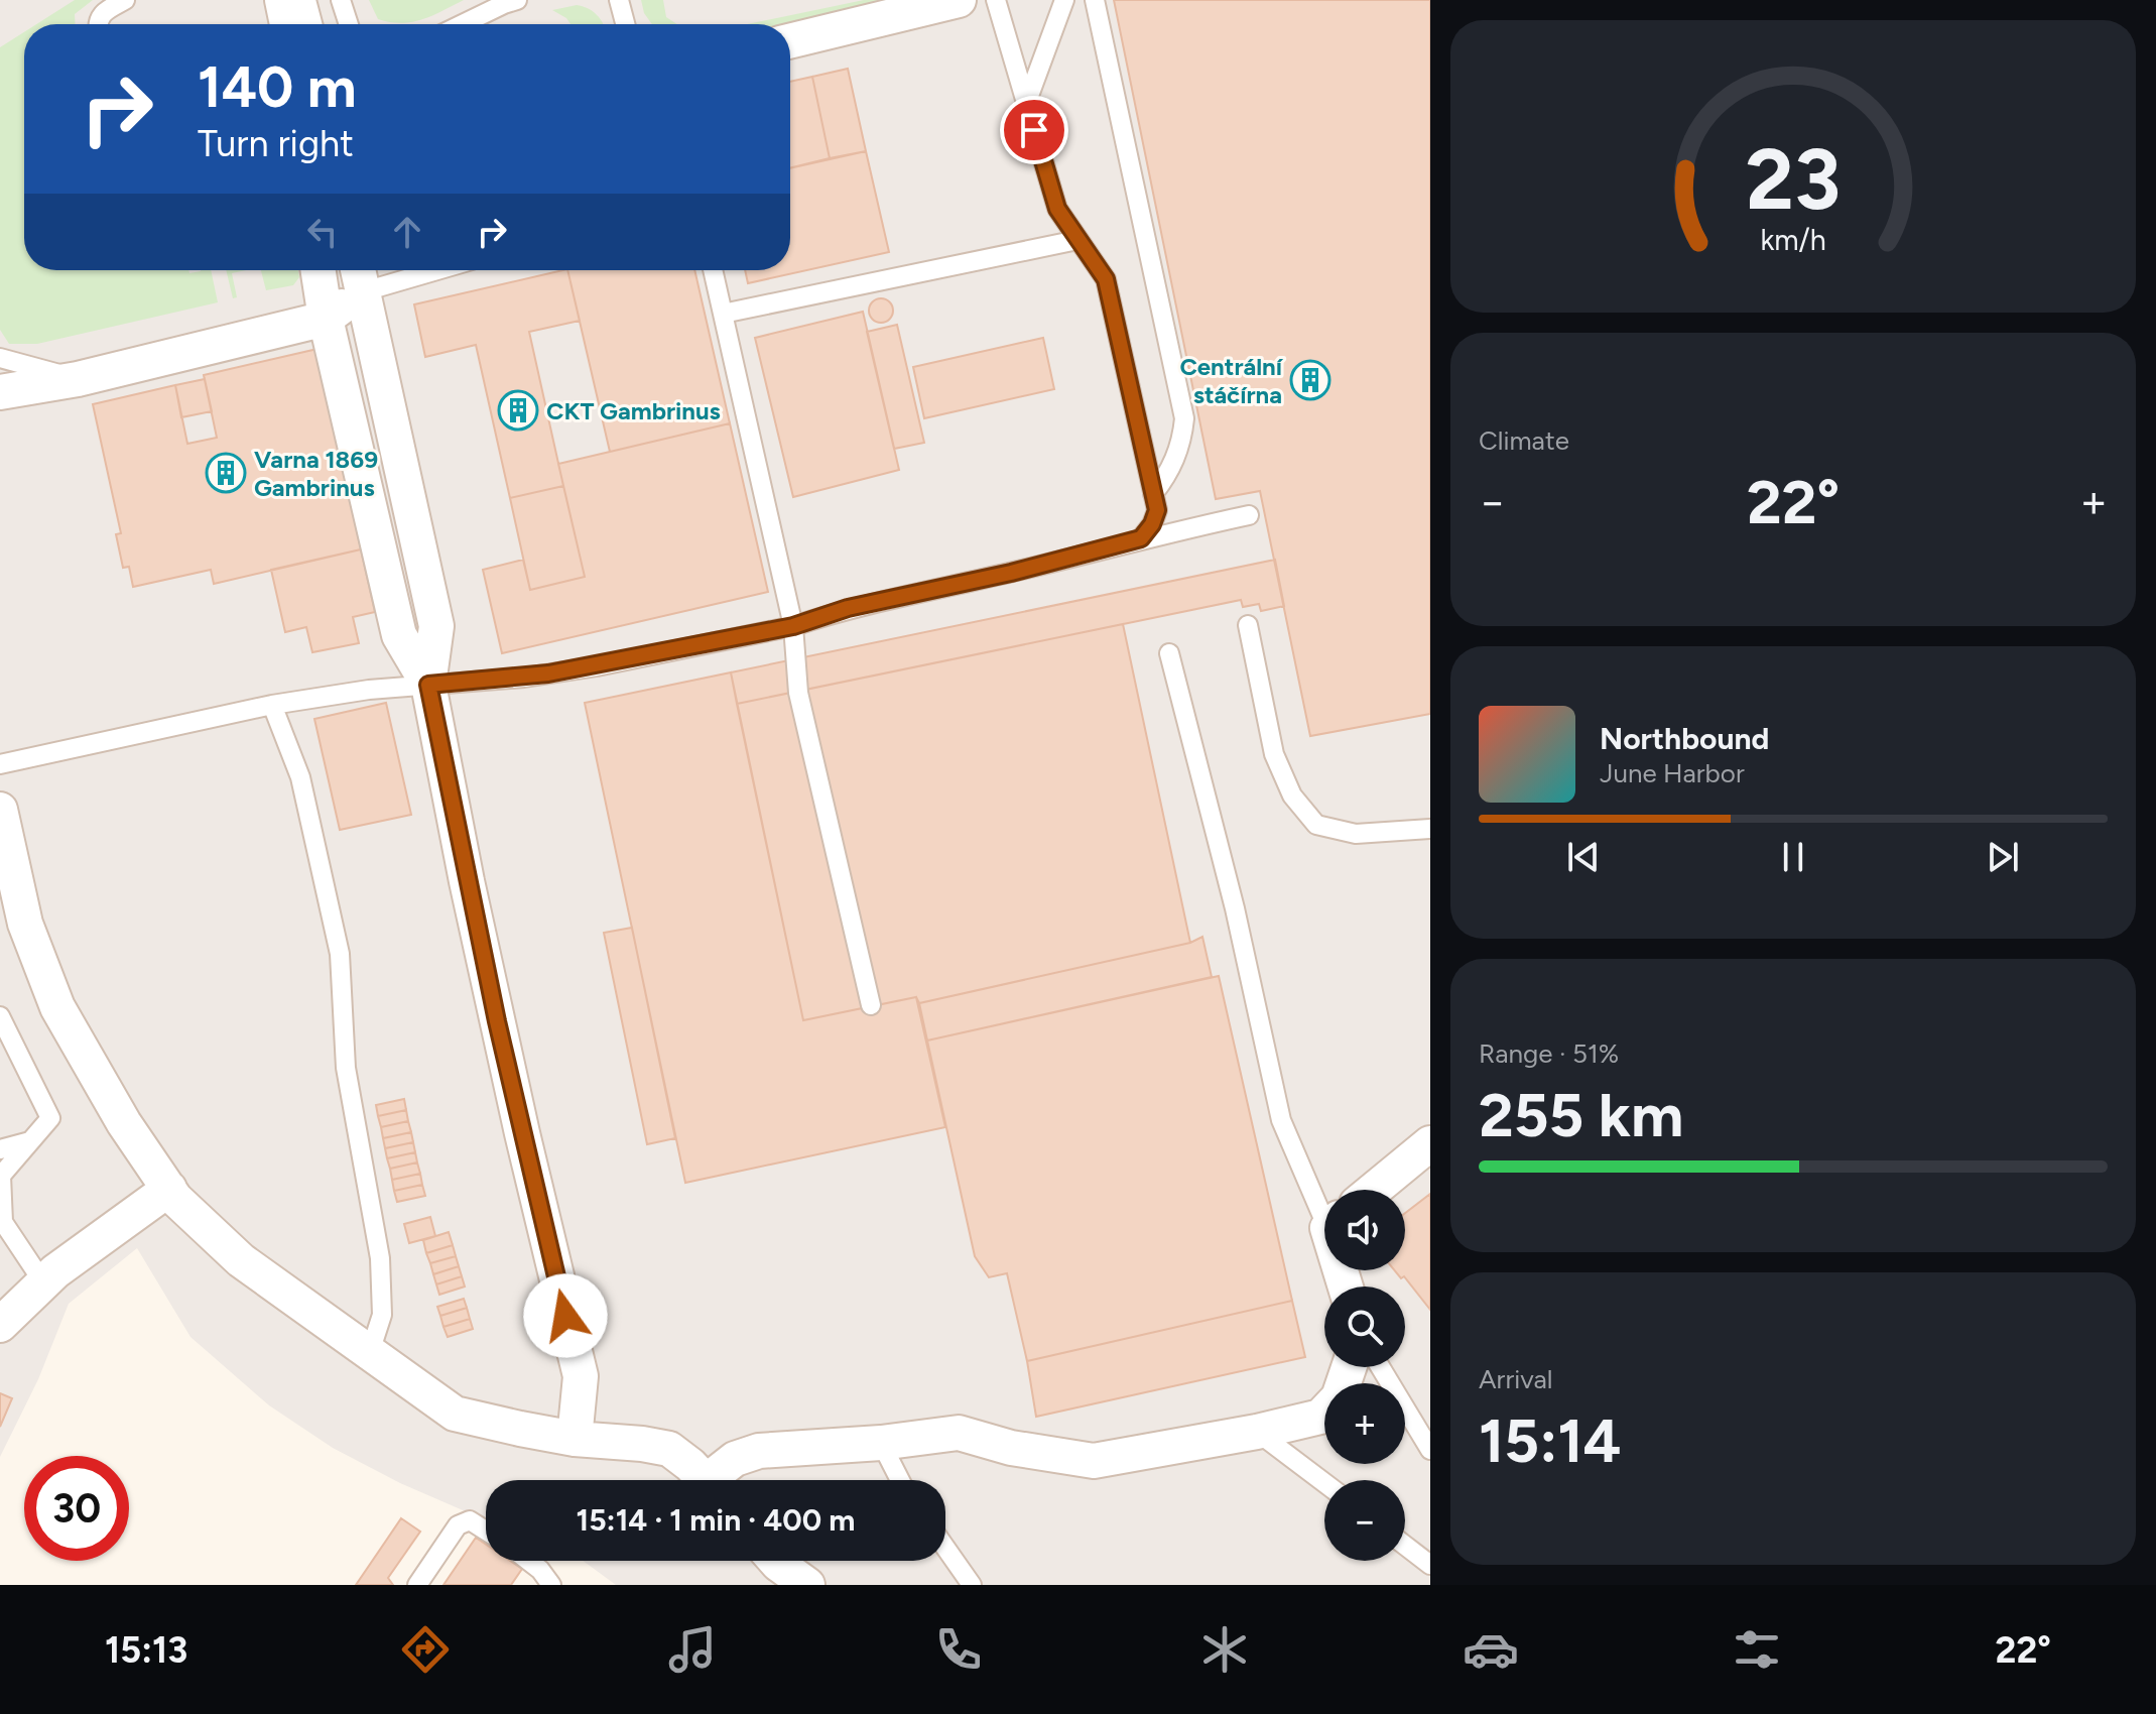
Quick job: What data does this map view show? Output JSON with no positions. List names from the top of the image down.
{
  "places": {
    "building": ["Centrální stáčírna", "CKT Gambrinus", "Varna 1869 Gambrinus"]
  },
  "page": {
    "turn": ["140 m", "Turn right"],
    "tile": [
      "Climate",
      ["Range · 51%", "255 km"],
      ["Arrival", "15:14"]
    ],
    "heat": ["−", "22°", "+"],
    "song": ["Northbound", "June Harbor"],
    "map_buttons": ["+", "−"],
    "limit": "30",
    "trip": "15:14 · 1 min · 400 m",
    "tabs": ["15:13", "22°"],
    "gauge": ["23", "km/h"]
  }
}
